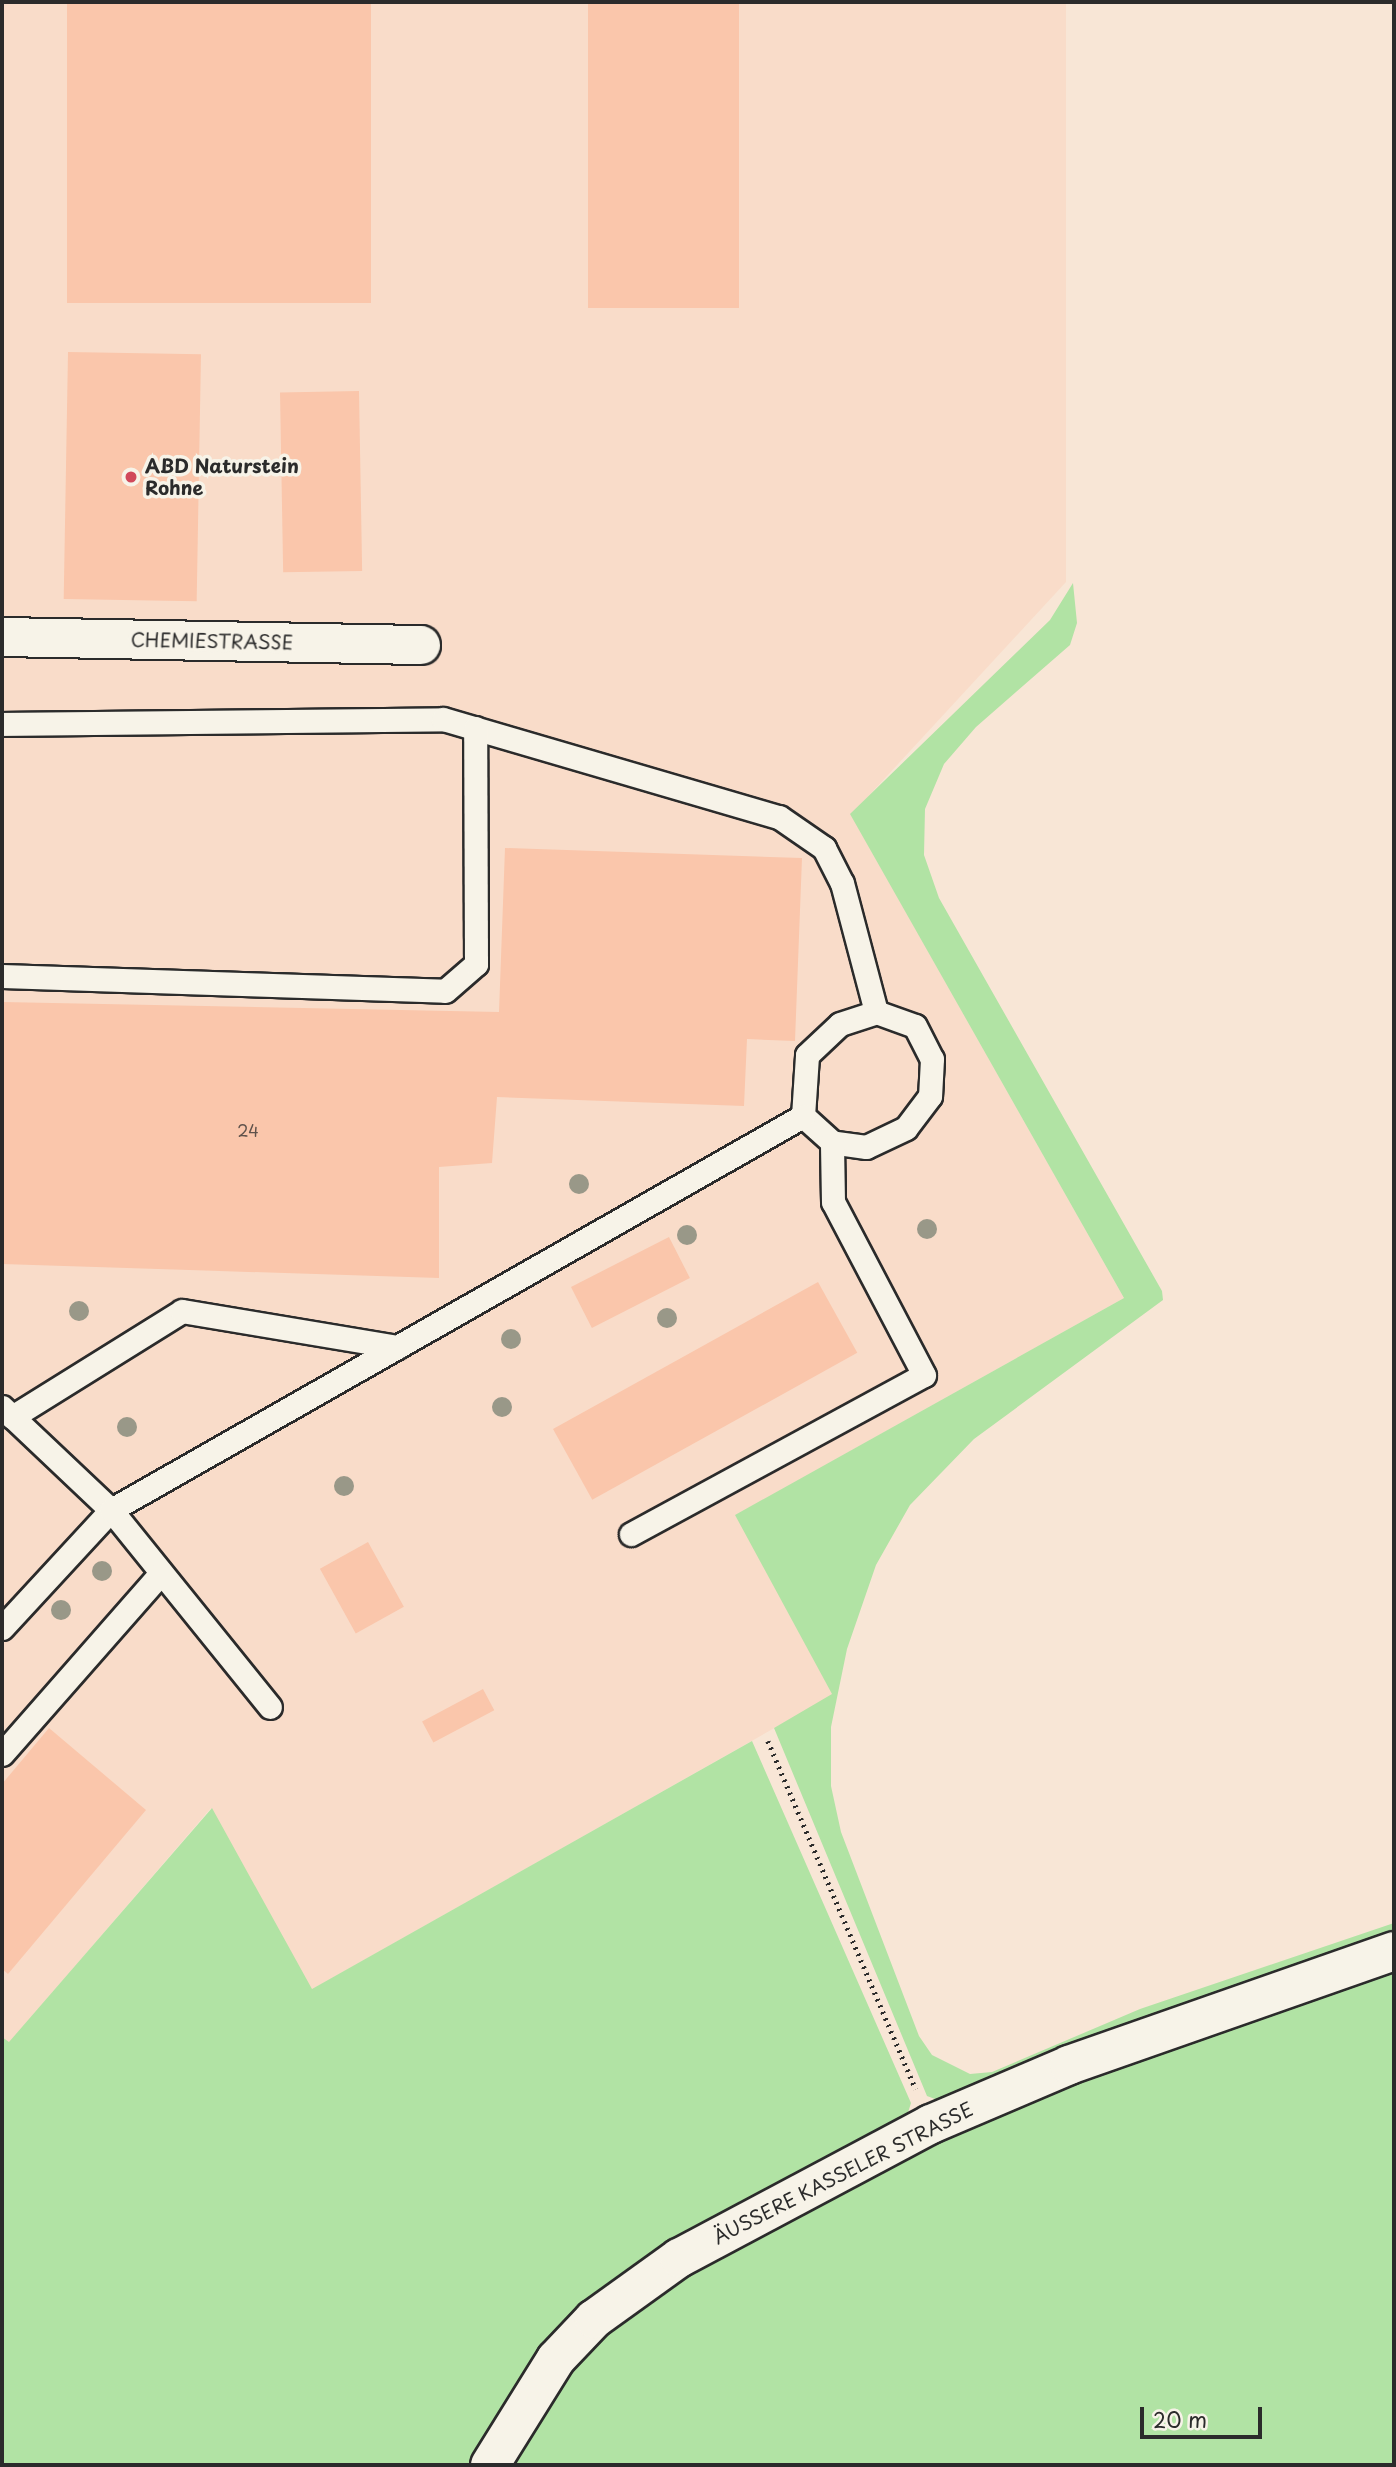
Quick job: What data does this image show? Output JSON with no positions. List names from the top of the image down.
{
  "streets": {
    "street": ["CHEMIESTRASSE", "ÄUSSERE KASSELER STRASSE"]
  },
  "places": ["ABD Naturstein Rohne"],
  "house_numbers": ["24"],
  "scale_bar": "20 m"
}
